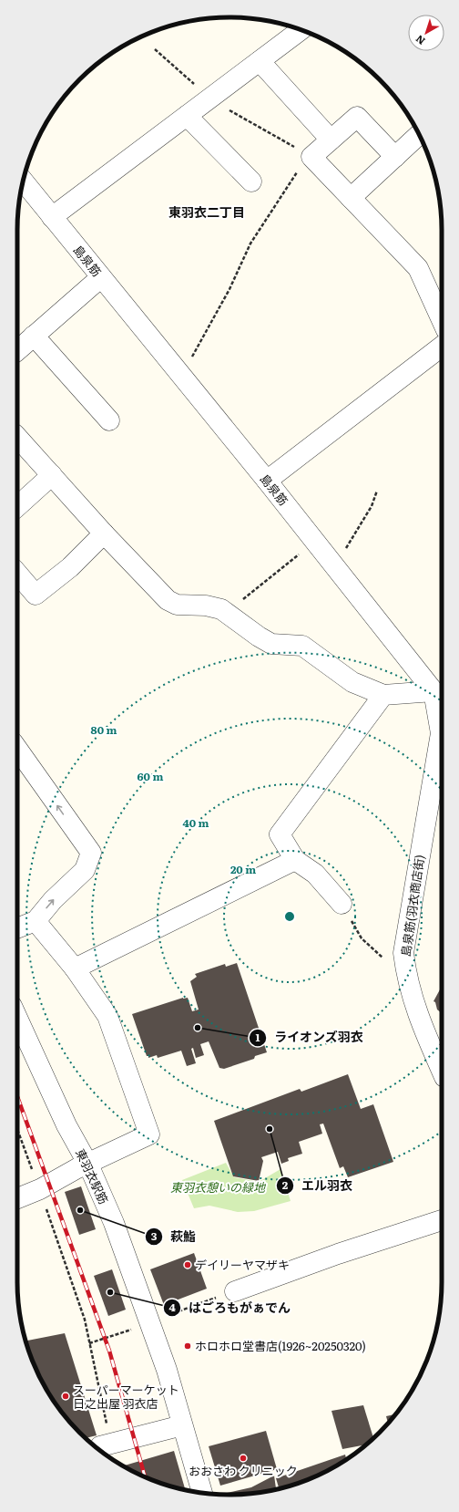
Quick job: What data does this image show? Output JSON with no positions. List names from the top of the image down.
{
  "streets": {
    "street": ["島泉筋", "島泉筋(羽衣商店街)", "東羽衣駅筋"]
  },
  "crossings": [
    ["島泉筋", "島泉筋(羽衣商店街)"]
  ],
  "districts": ["東羽衣二丁目"],
  "parks": ["東羽衣憩いの緑地"],
  "places": [
    "ライオンズ羽衣",
    "エル羽衣",
    "萩鮨",
    "デイリーヤマザキ",
    "はごろもがぁでん",
    "ホロホロ堂書店(1926~20250320)",
    "スーパーマーケット 日之出屋 羽衣店",
    "おおさわ クリニック"
  ],
  "north": "bottom left",
  "rings": [
    "80 m",
    "60 m",
    "40 m",
    "20 m"
  ]
}
